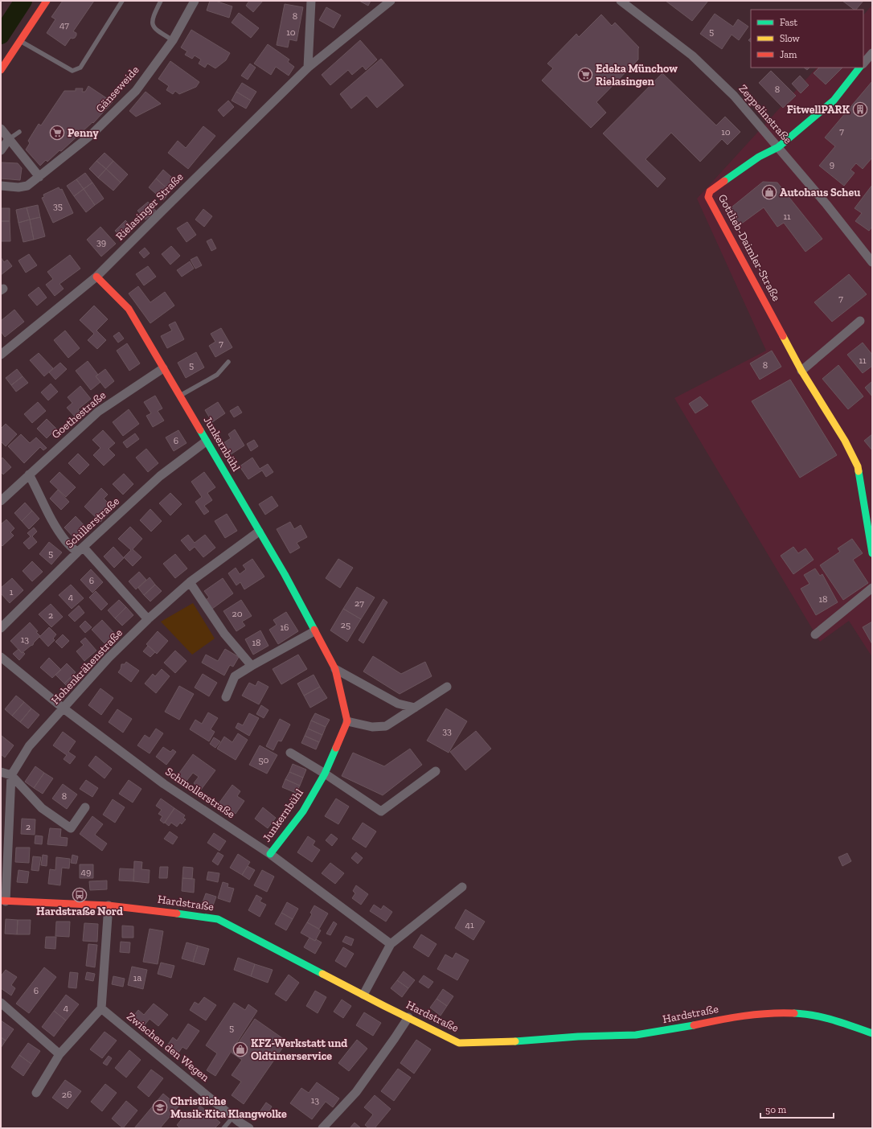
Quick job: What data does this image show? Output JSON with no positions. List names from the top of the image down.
{
  "streets": {
    "street": [
      "Gänseweide",
      "Zeppelinstraße",
      "Rielasinger Straße",
      "Gottlieb-Daimler-Straße",
      "Goethestraße",
      "Junkernbühl",
      "Schillerstraße",
      "Hohenkrähenstraße",
      "Schmollerstraße",
      "Hardstraße",
      "Zwischen den Wegen"
    ]
  },
  "crossings": [
    ["Zeppelinstraße", "Gottlieb-Daimler-Straße"],
    ["Rielasinger Straße", "Junkernbühl"],
    ["Goethestraße", "Junkernbühl"],
    ["Junkernbühl", "Schillerstraße"],
    ["Junkernbühl", "Hohenkrähenstraße"],
    ["Junkernbühl", "Schmollerstraße"],
    ["Hohenkrähenstraße", "Schmollerstraße"],
    ["Hohenkrähenstraße", "Hardstraße"]
  ],
  "places": {
    "supermarket": ["Edeka Münchow Rielasingen", "Penny"],
    "building": ["FitwellPARK"],
    "shop": ["Autohaus Scheu", "KFZ-Werkstatt und Oldtimerservice"],
    "bus stop": ["Hardstraße Nord"],
    "school or university": ["Christliche Musik-Kita Klangwolke"]
  },
  "house_numbers": [
    "8",
    "47",
    "5",
    "10",
    "8",
    "7",
    "10",
    "9",
    "35",
    "11",
    "39",
    "7",
    "7",
    "11",
    "5",
    "8",
    "6",
    "5",
    "6",
    "1",
    "4",
    "18",
    "27",
    "20",
    "2",
    "25",
    "16",
    "13",
    "18",
    "33",
    "50",
    "8",
    "2",
    "49",
    "41",
    "1a",
    "6",
    "4",
    "5",
    "26",
    "13"
  ],
  "legend": ["Fast", "Slow", "Jam"],
  "scale_bar": "50 m"
}
